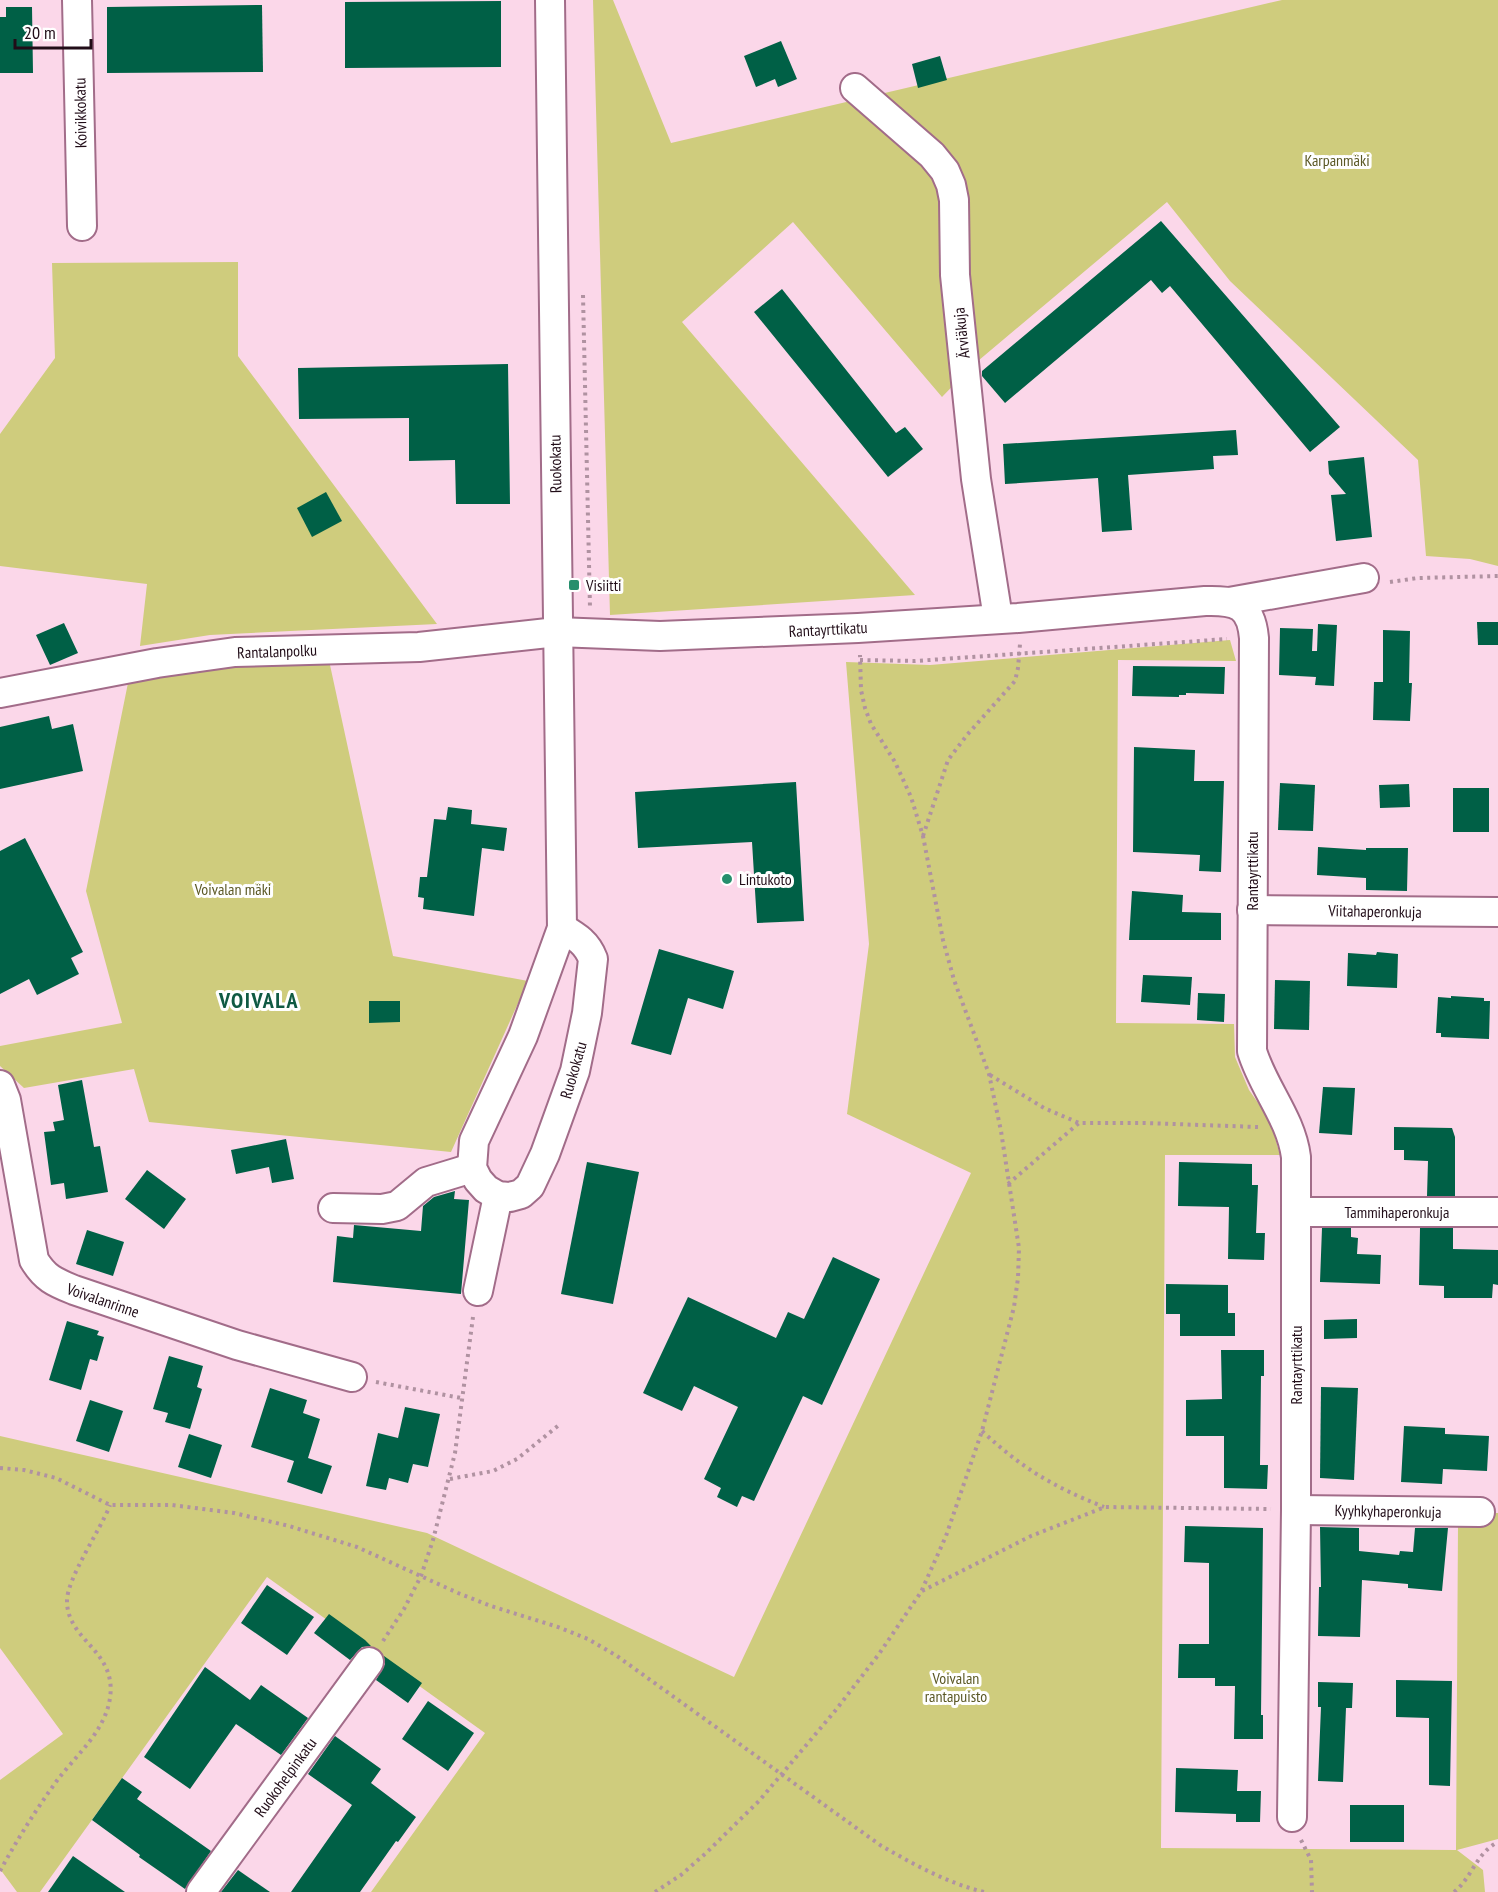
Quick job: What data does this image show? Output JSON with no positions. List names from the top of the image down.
{
  "streets": {
    "street": [
      "Koivikkokatu",
      "Ärviäkuja",
      "Ruokokatu",
      "Rantayrttikatu",
      "Rantalanpolku",
      "Viitahaperonkuja",
      "Tammihaperonkuja",
      "Voivalanrinne",
      "Kyyhkyhaperonkuja",
      "Ruokohelpinkatu"
    ]
  },
  "crossings": [
    ["Ärviäkuja", "Rantayrttikatu"],
    ["Ruokokatu", "Rantayrttikatu"],
    ["Ruokokatu", "Rantalanpolku"],
    ["Rantayrttikatu", "Rantalanpolku"],
    ["Rantayrttikatu", "Viitahaperonkuja"],
    ["Rantayrttikatu", "Tammihaperonkuja"],
    ["Rantayrttikatu", "Kyyhkyhaperonkuja"]
  ],
  "districts": ["VOIVALA"],
  "parks": ["Karpanmäki", "Voivalan mäki", "Voivalan rantapuisto"],
  "places": {
    "transit": ["Visiitti"],
    "other": ["Lintukoto"]
  },
  "scale_bar": "20 m"
}
